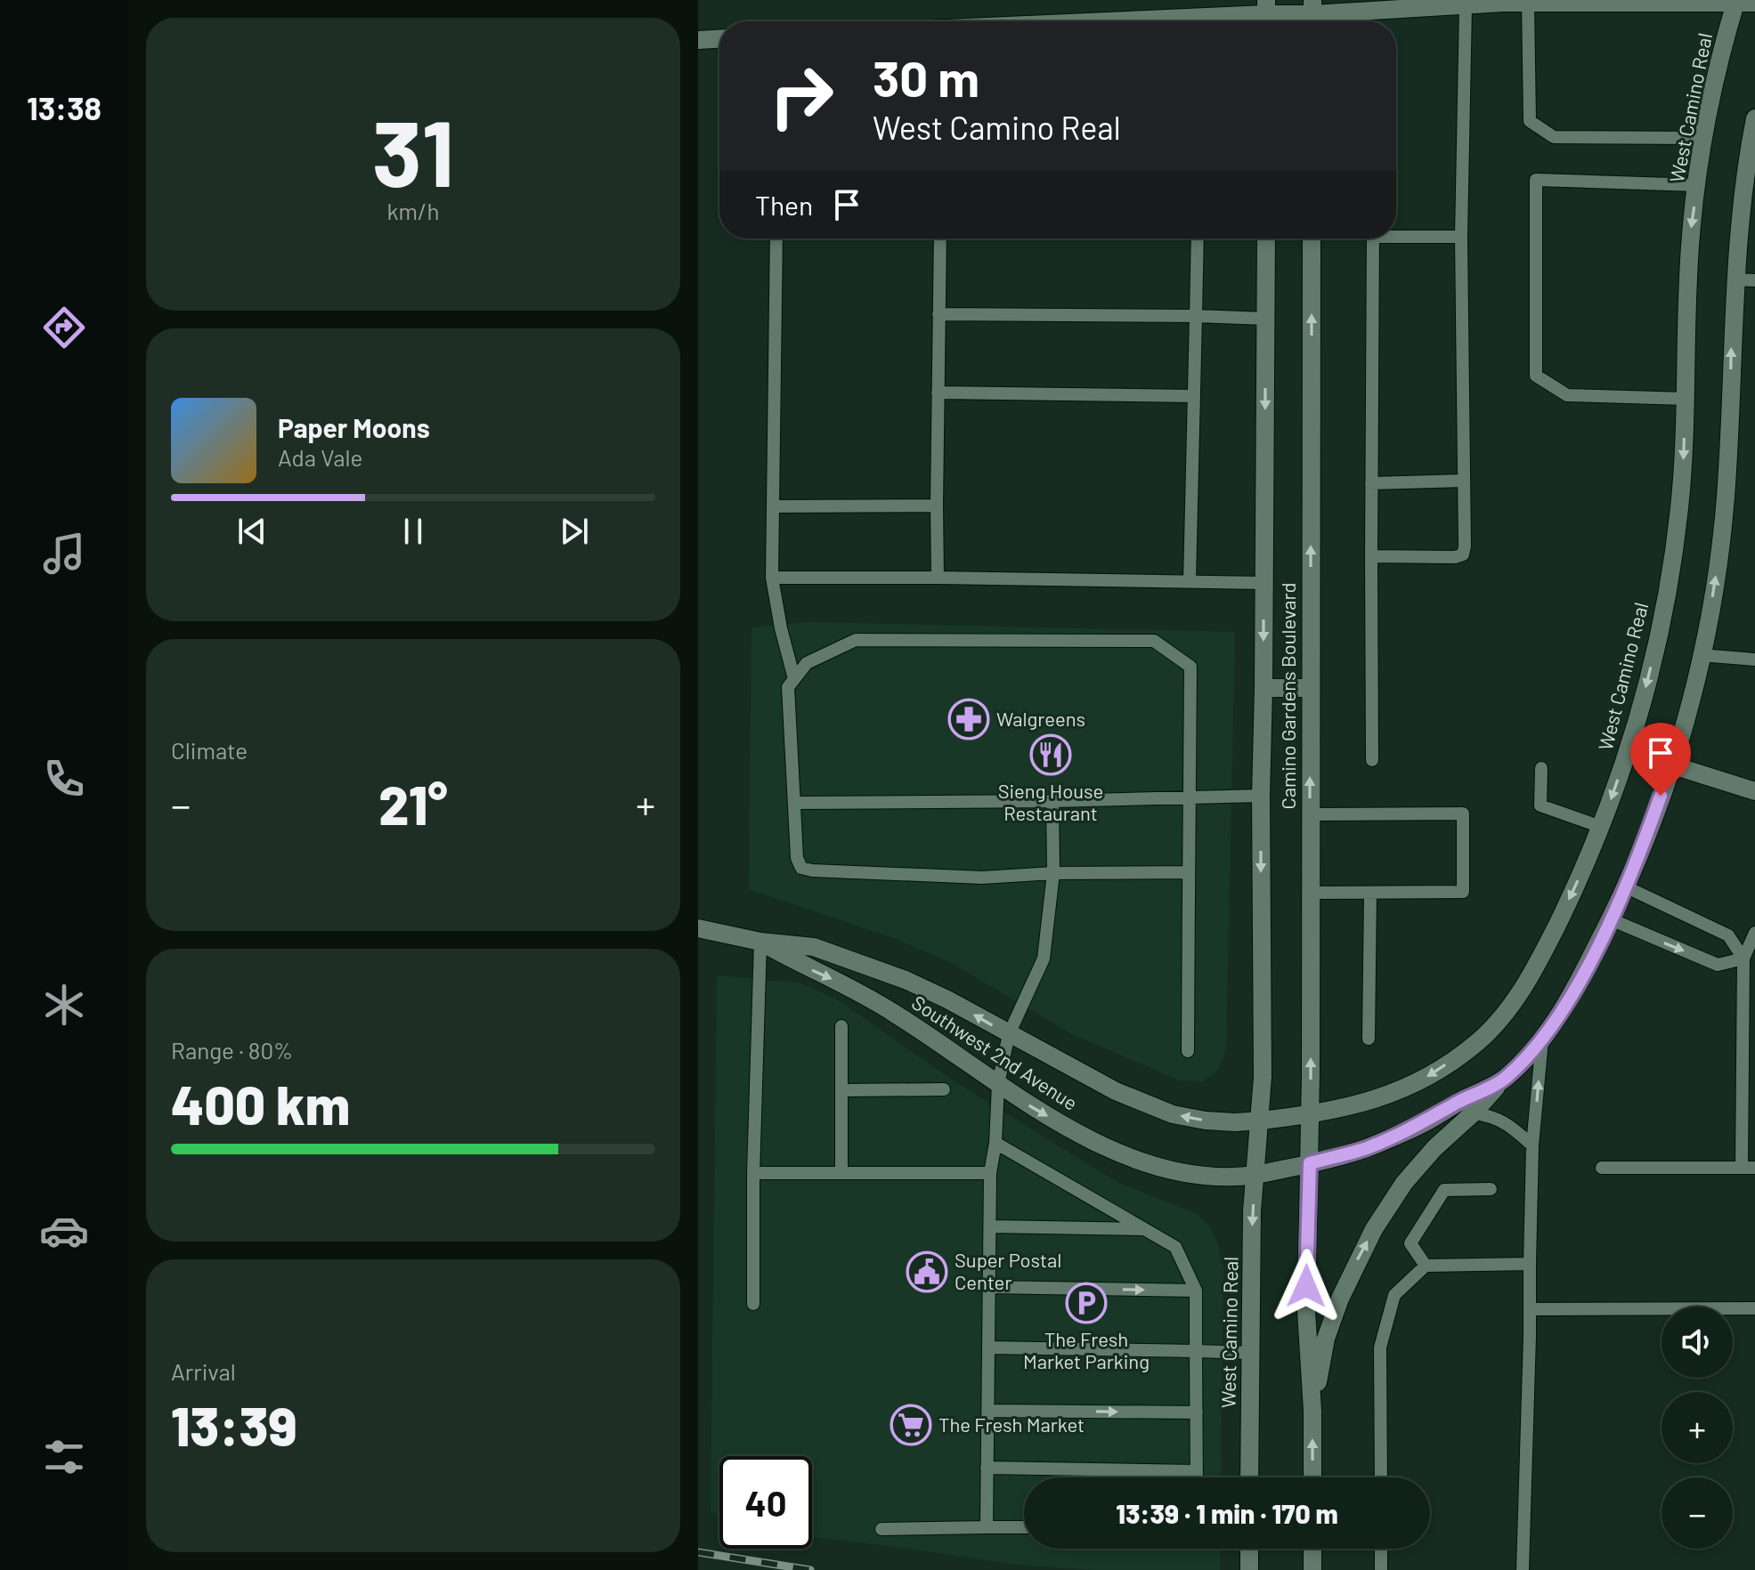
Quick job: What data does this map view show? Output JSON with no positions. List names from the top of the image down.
{
  "streets": {
    "street": ["West Camino Real", "Camino Gardens Boulevard", "Southwest 2nd Avenue"]
  },
  "crossings": [
    ["West Camino Real", "Camino Gardens Boulevard"],
    ["West Camino Real", "Southwest 2nd Avenue"],
    ["Camino Gardens Boulevard", "Southwest 2nd Avenue"]
  ],
  "places": {
    "pharmacy": ["Walgreens"],
    "restaurant": ["Sieng House Restaurant"],
    "public building": ["Super Postal Center"],
    "parking": ["The Fresh Market Parking"],
    "supermarket": ["The Fresh Market"]
  },
  "page": {
    "tabs": "13:38",
    "tile": [
      ["31", "km/h"],
      "Climate",
      ["Range · 80%", "400 km"],
      ["Arrival", "13:39"]
    ],
    "turn": ["30 m", "West Camino Real"],
    "then": "Then",
    "song": ["Paper Moons", "Ada Vale"],
    "heat": ["−", "21°", "+"],
    "map_buttons": ["+", "−"],
    "limit": "40",
    "trip": "13:39 · 1 min · 170 m"
  }
}
